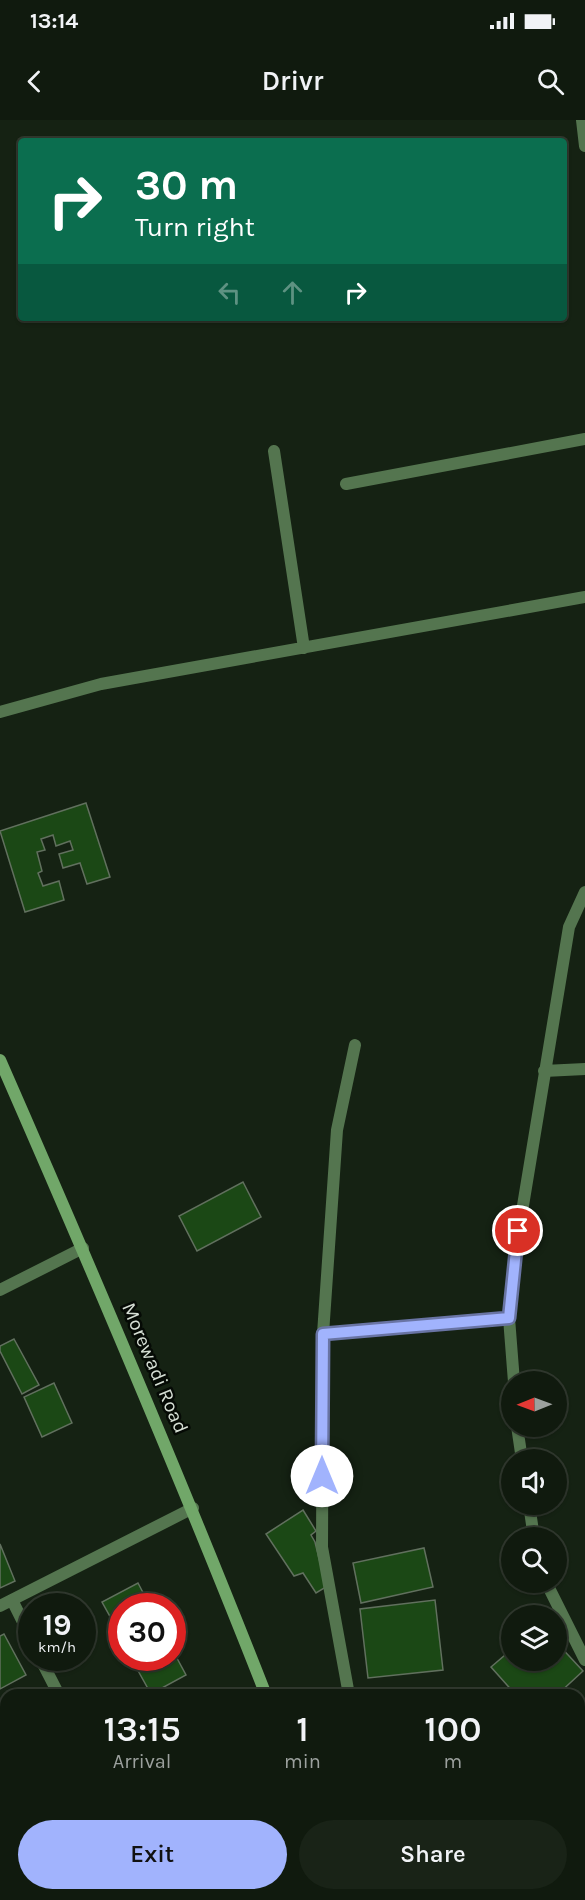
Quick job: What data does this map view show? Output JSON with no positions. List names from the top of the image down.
{
  "streets": {
    "main road": ["Morewadi Road"]
  },
  "north": "left",
  "page": {
    "status": "13:14",
    "header": "Drivr",
    "turn": ["30 m", "Turn right"],
    "speed": "19 km/h",
    "limit": "30",
    "eta": [
      "13:15",
      "Arrival",
      "1",
      "min",
      "100",
      "m"
    ],
    "buttons": ["Exit", "Share"]
  }
}
